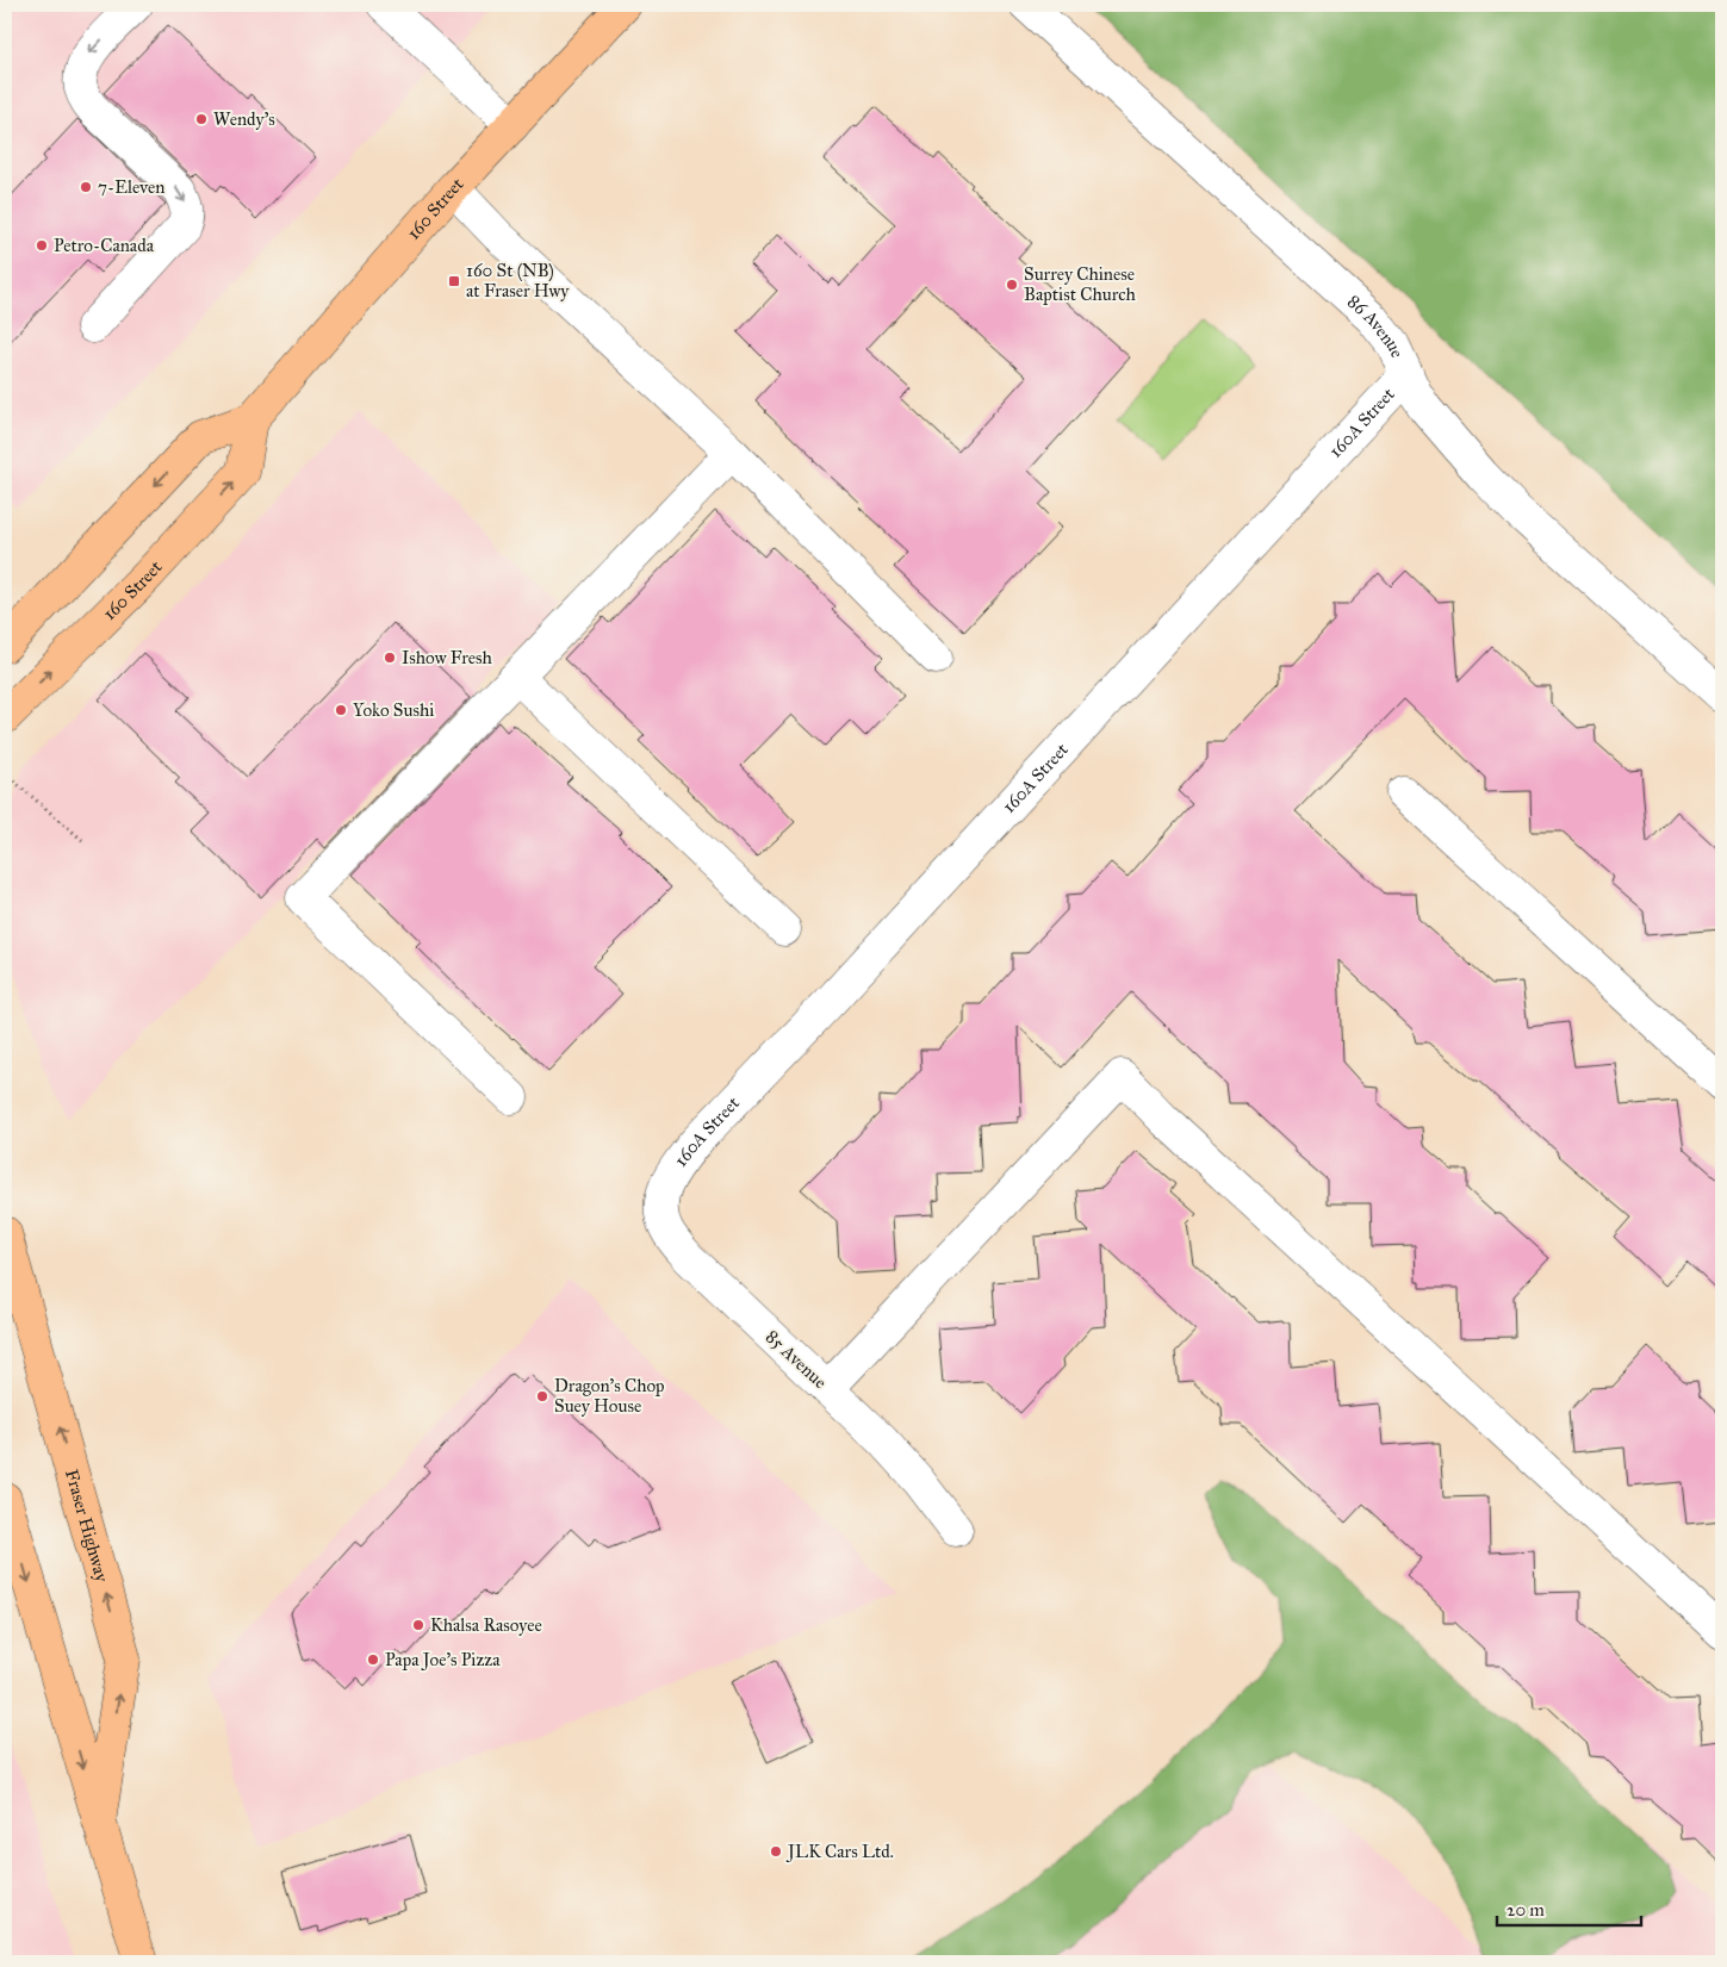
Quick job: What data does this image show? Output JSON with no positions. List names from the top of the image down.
{
  "streets": {
    "main road": ["160 Street", "Fraser Highway"],
    "street": ["86 Avenue", "160A Street", "85 Avenue"]
  },
  "crossings": [
    ["86 Avenue", "160A Street"],
    ["160A Street", "85 Avenue"]
  ],
  "places": {
    "other": [
      "Wendy's",
      "7-Eleven",
      "Petro-Canada",
      "Surrey Chinese Baptist Church",
      "Ishow Fresh",
      "Yoko Sushi",
      "Dragon's Chop Suey House",
      "Khalsa Rasoyee",
      "Papa Joe's Pizza",
      "JLK Cars Ltd."
    ],
    "transit": ["160 St (NB) at Fraser Hwy"]
  },
  "scale_bar": "20 m"
}
